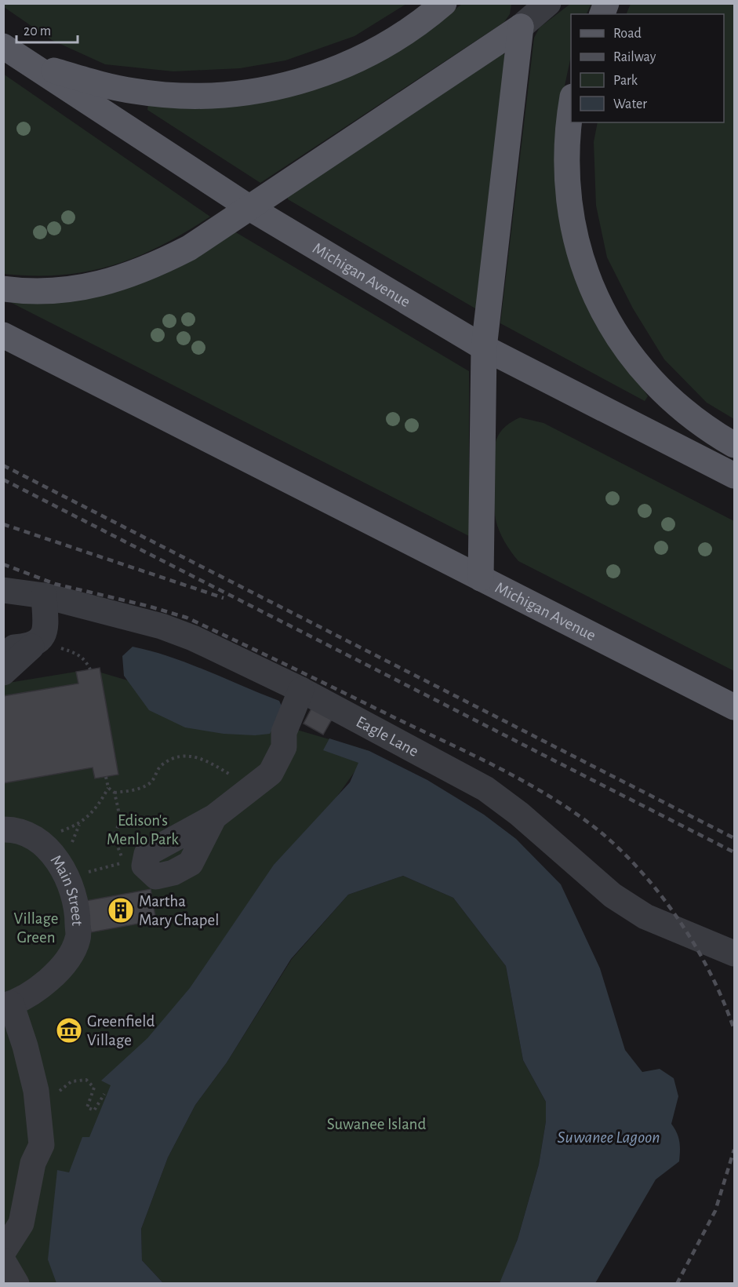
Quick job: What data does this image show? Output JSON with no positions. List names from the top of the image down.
{
  "streets": {
    "main road": ["Michigan Avenue"],
    "street": ["Eagle Lane", "Main Street"]
  },
  "water": ["Suwanee Lagoon"],
  "parks": ["Edison's Menlo Park", "Village Green", "Suwanee Island"],
  "places": {
    "building": ["Martha Mary Chapel"],
    "museum": ["Greenfield Village"]
  },
  "legend": [
    "Road",
    "Railway",
    "Park",
    "Water"
  ],
  "scale_bar": "20 m"
}
